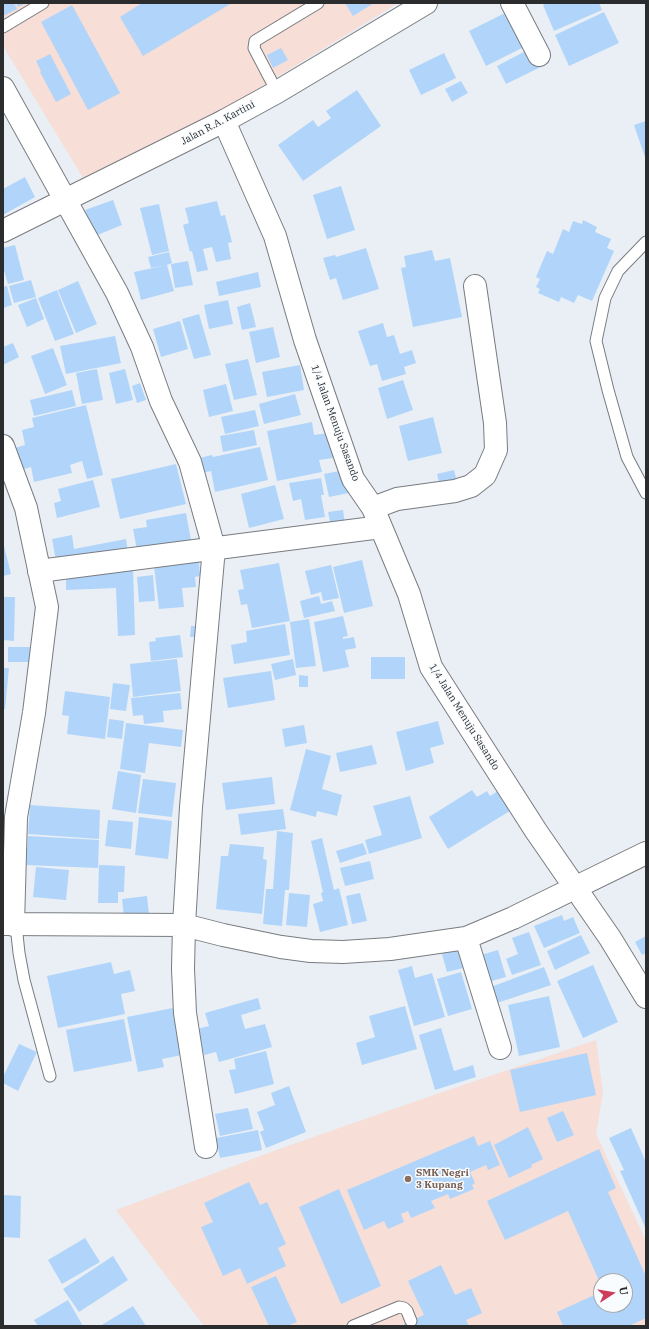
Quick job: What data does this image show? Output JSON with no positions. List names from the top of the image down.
{
  "streets": {
    "street": ["Jalan R.A. Kartini", "1/4 Jalan Menuju Sasando"]
  },
  "crossings": [
    ["Jalan R.A. Kartini", "1/4 Jalan Menuju Sasando"]
  ],
  "places": ["SMK Negri 3 Kupang"],
  "north": "right"
}
